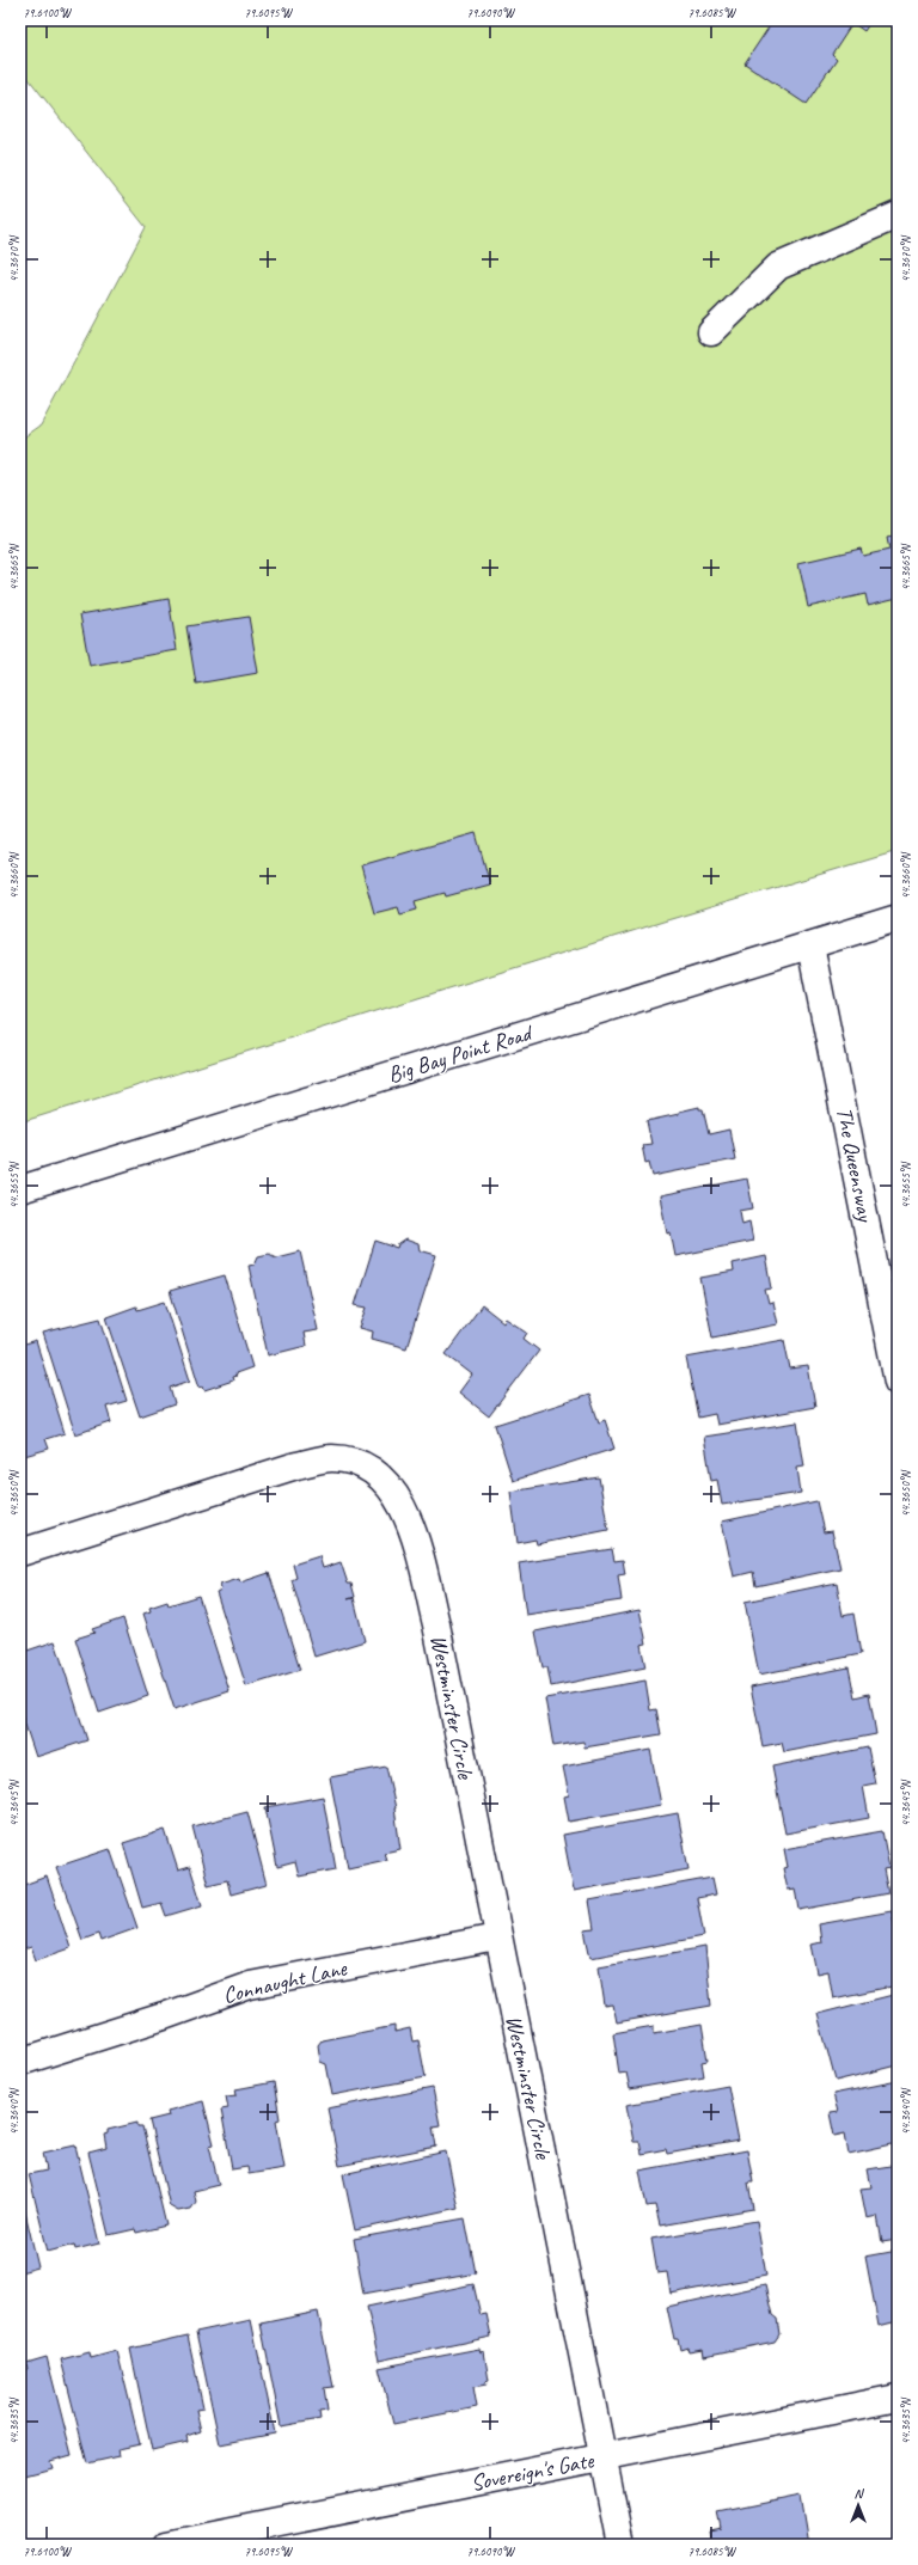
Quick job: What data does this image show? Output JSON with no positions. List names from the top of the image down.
{
  "streets": {
    "street": [
      "Big Bay Point Road",
      "The Queensway",
      "Westminster Circle",
      "Connaught Lane",
      "Sovereign's Gate"
    ]
  },
  "crossings": [
    ["Big Bay Point Road", "The Queensway"],
    ["Westminster Circle", "Connaught Lane"],
    ["Westminster Circle", "Sovereign's Gate"]
  ],
  "north": "top",
  "coordinates": [
    "79.6100°W",
    "79.6095°W",
    "79.6090°W",
    "79.6085°W",
    "44.3670°N",
    "44.3665°N",
    "44.3660°N",
    "44.3655°N",
    "44.3650°N",
    "44.3645°N",
    "44.3640°N",
    "44.3635°N"
  ]
}
